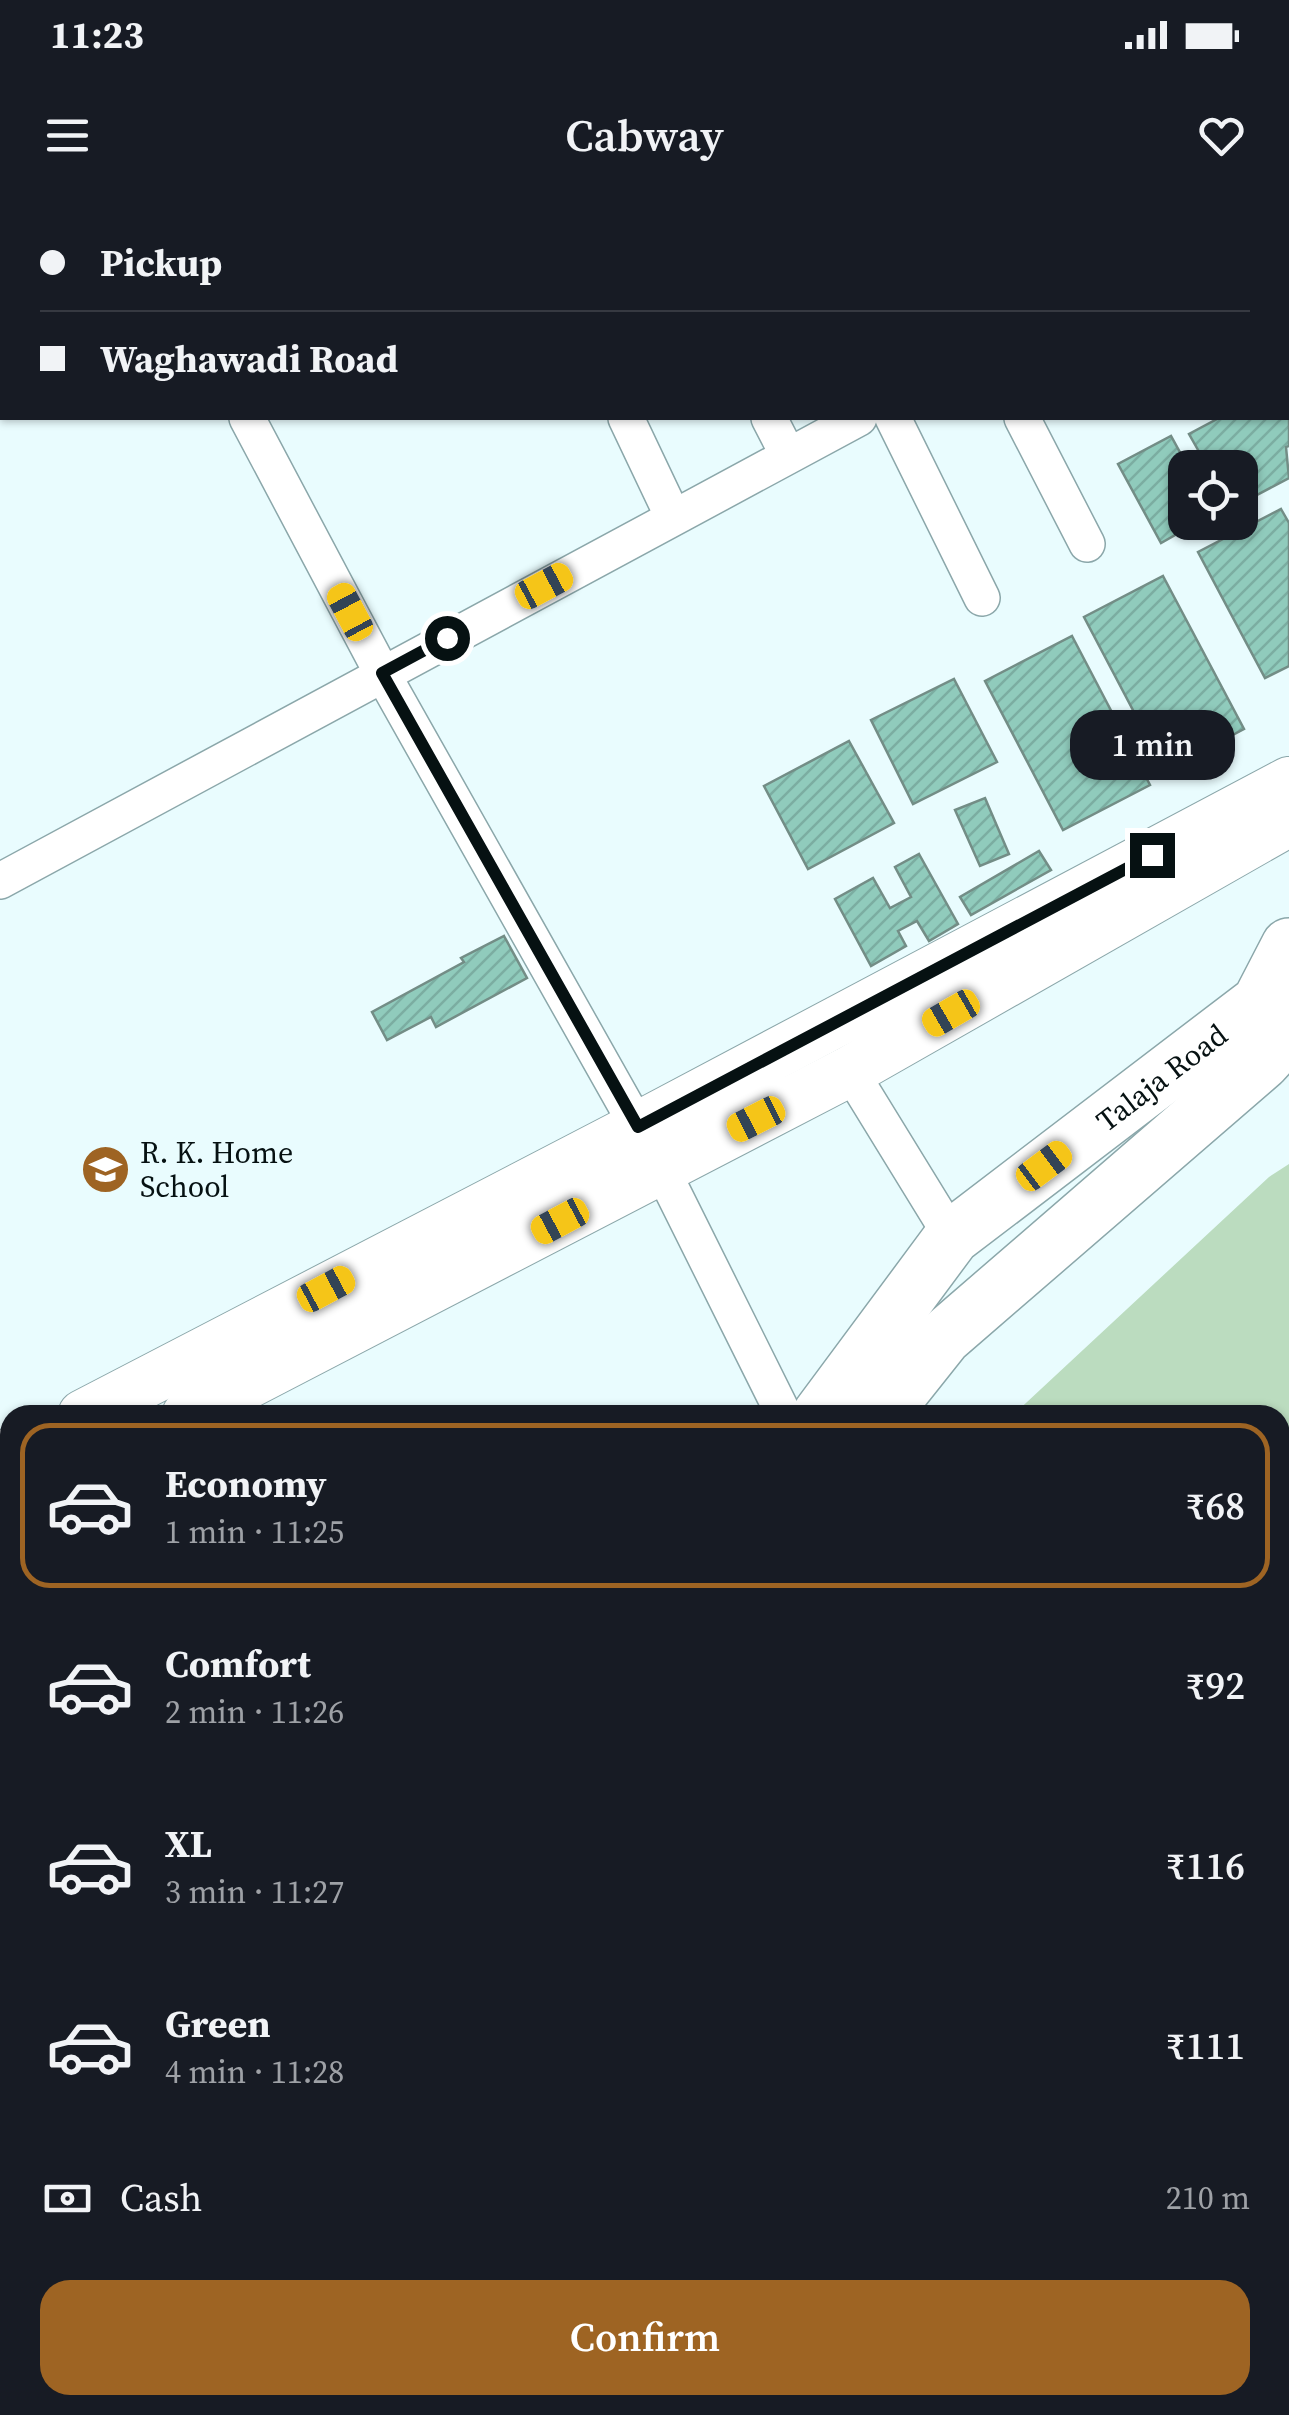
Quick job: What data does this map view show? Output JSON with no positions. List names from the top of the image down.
{
  "streets": {
    "main road": ["Talaja Road"]
  },
  "places": {
    "school or university": ["R. K. Home School"]
  },
  "page": {
    "status": "11:23",
    "header": "Cabway",
    "banner": ["Pickup", "Waghawadi Road"],
    "bubble": "1 min",
    "list": [
      {
        "name": "Economy",
        "note": "1 min · 11:25",
        "value": "₹68"
      },
      {
        "name": "Comfort",
        "note": "2 min · 11:26",
        "value": "₹92"
      },
      {
        "name": "XL",
        "note": "3 min · 11:27",
        "value": "₹116"
      },
      {
        "name": "Green",
        "note": "4 min · 11:28",
        "value": "₹111"
      }
    ],
    "pay": ["Cash", "210 m"],
    "buttons": "Confirm"
  }
}
